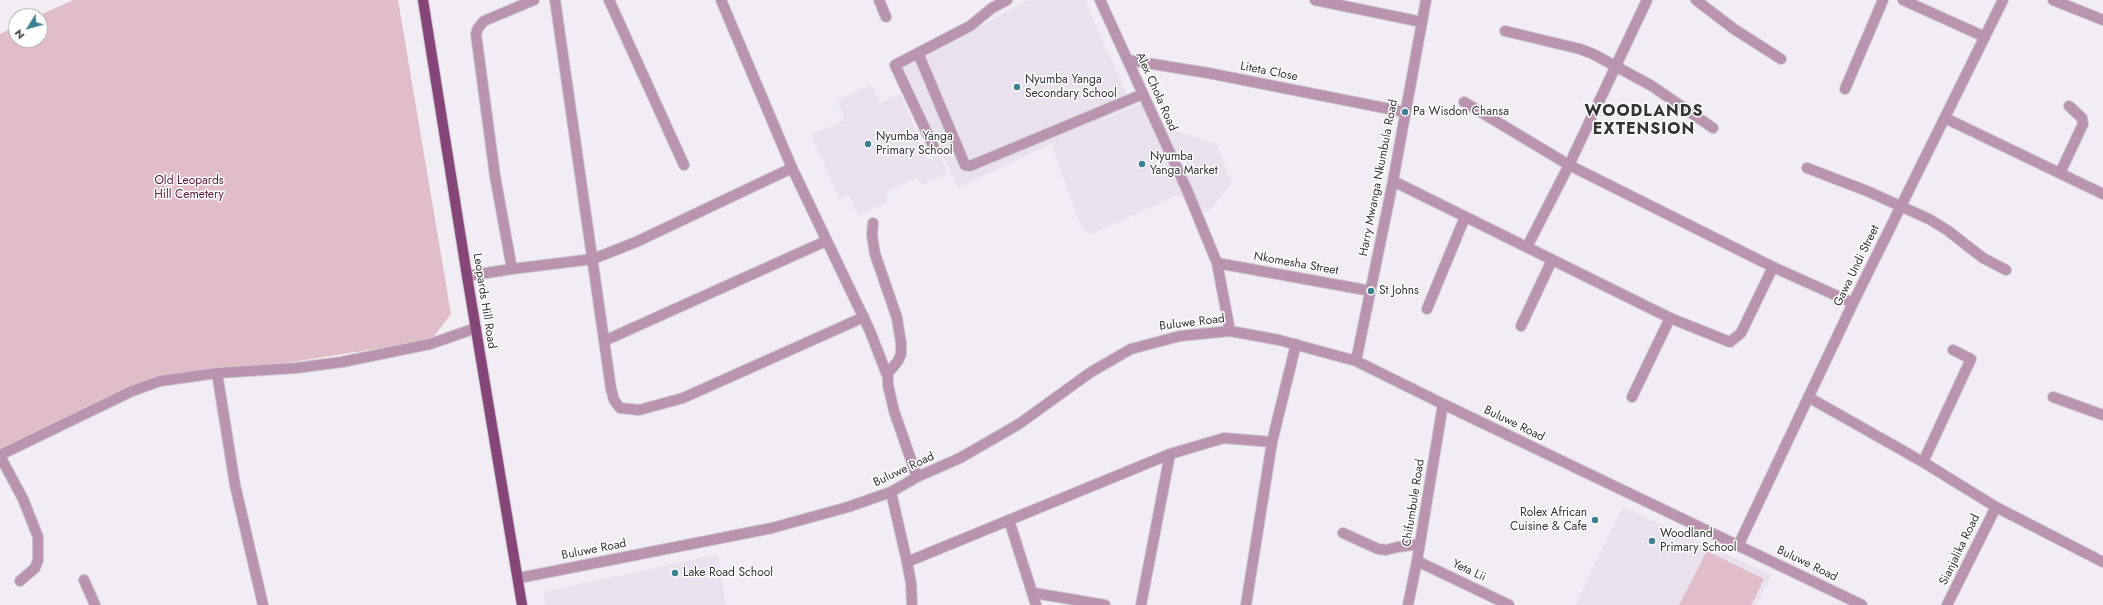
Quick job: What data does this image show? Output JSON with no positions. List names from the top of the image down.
{
  "streets": {
    "main road": ["Leopards Hill Road"],
    "street": [
      "Liteta Close",
      "Alex Chola Road",
      "Harry Mwanga Nkumbula Road",
      "Nkomesha Street",
      "Gawa Undi Street",
      "Buluwe Road",
      "Chifumbule Road",
      "Sianjalika Road",
      "Yeta Lii"
    ]
  },
  "crossings": [
    ["Liteta Close", "Alex Chola Road"],
    ["Liteta Close", "Harry Mwanga Nkumbula Road"],
    ["Alex Chola Road", "Nkomesha Street"],
    ["Alex Chola Road", "Buluwe Road"],
    ["Harry Mwanga Nkumbula Road", "Nkomesha Street"],
    ["Harry Mwanga Nkumbula Road", "Buluwe Road"],
    ["Gawa Undi Street", "Buluwe Road"],
    ["Leopards Hill Road", "Buluwe Road"],
    ["Buluwe Road", "Chifumbule Road"],
    ["Chifumbule Road", "Yeta Lii"]
  ],
  "districts": ["WOODLANDS EXTENSION"],
  "parks": ["Old Leopards Hill Cemetery"],
  "places": [
    "Nyumba Yanga Secondary School",
    "Pa Wisdon Chansa",
    "Nyumba Yanga Primary School",
    "Nyumba Yanga Market",
    "St Johns",
    "Rolex African Cuisine & Cafe",
    "Woodland Primary School",
    "Lake Road School"
  ],
  "north": "bottom left"
}
